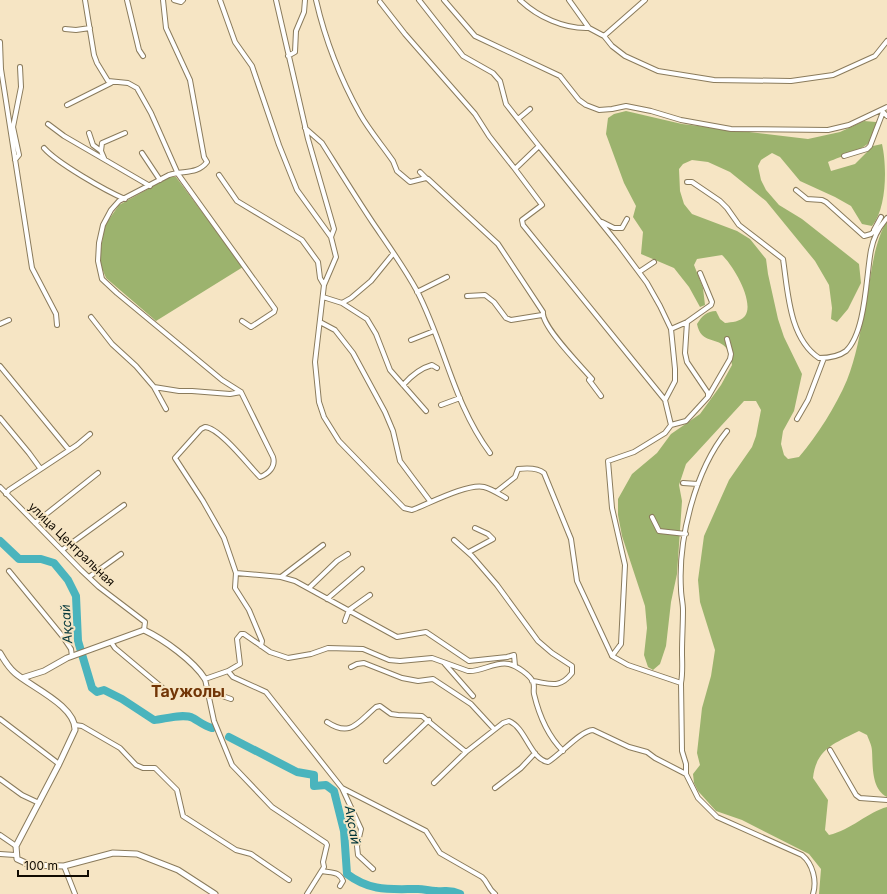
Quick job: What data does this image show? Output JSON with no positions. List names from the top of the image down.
{
  "streets": {
    "street": ["улица Центральная"]
  },
  "districts": ["Таужолы"],
  "water": ["Ақсай"],
  "scale_bar": "100 m"
}
